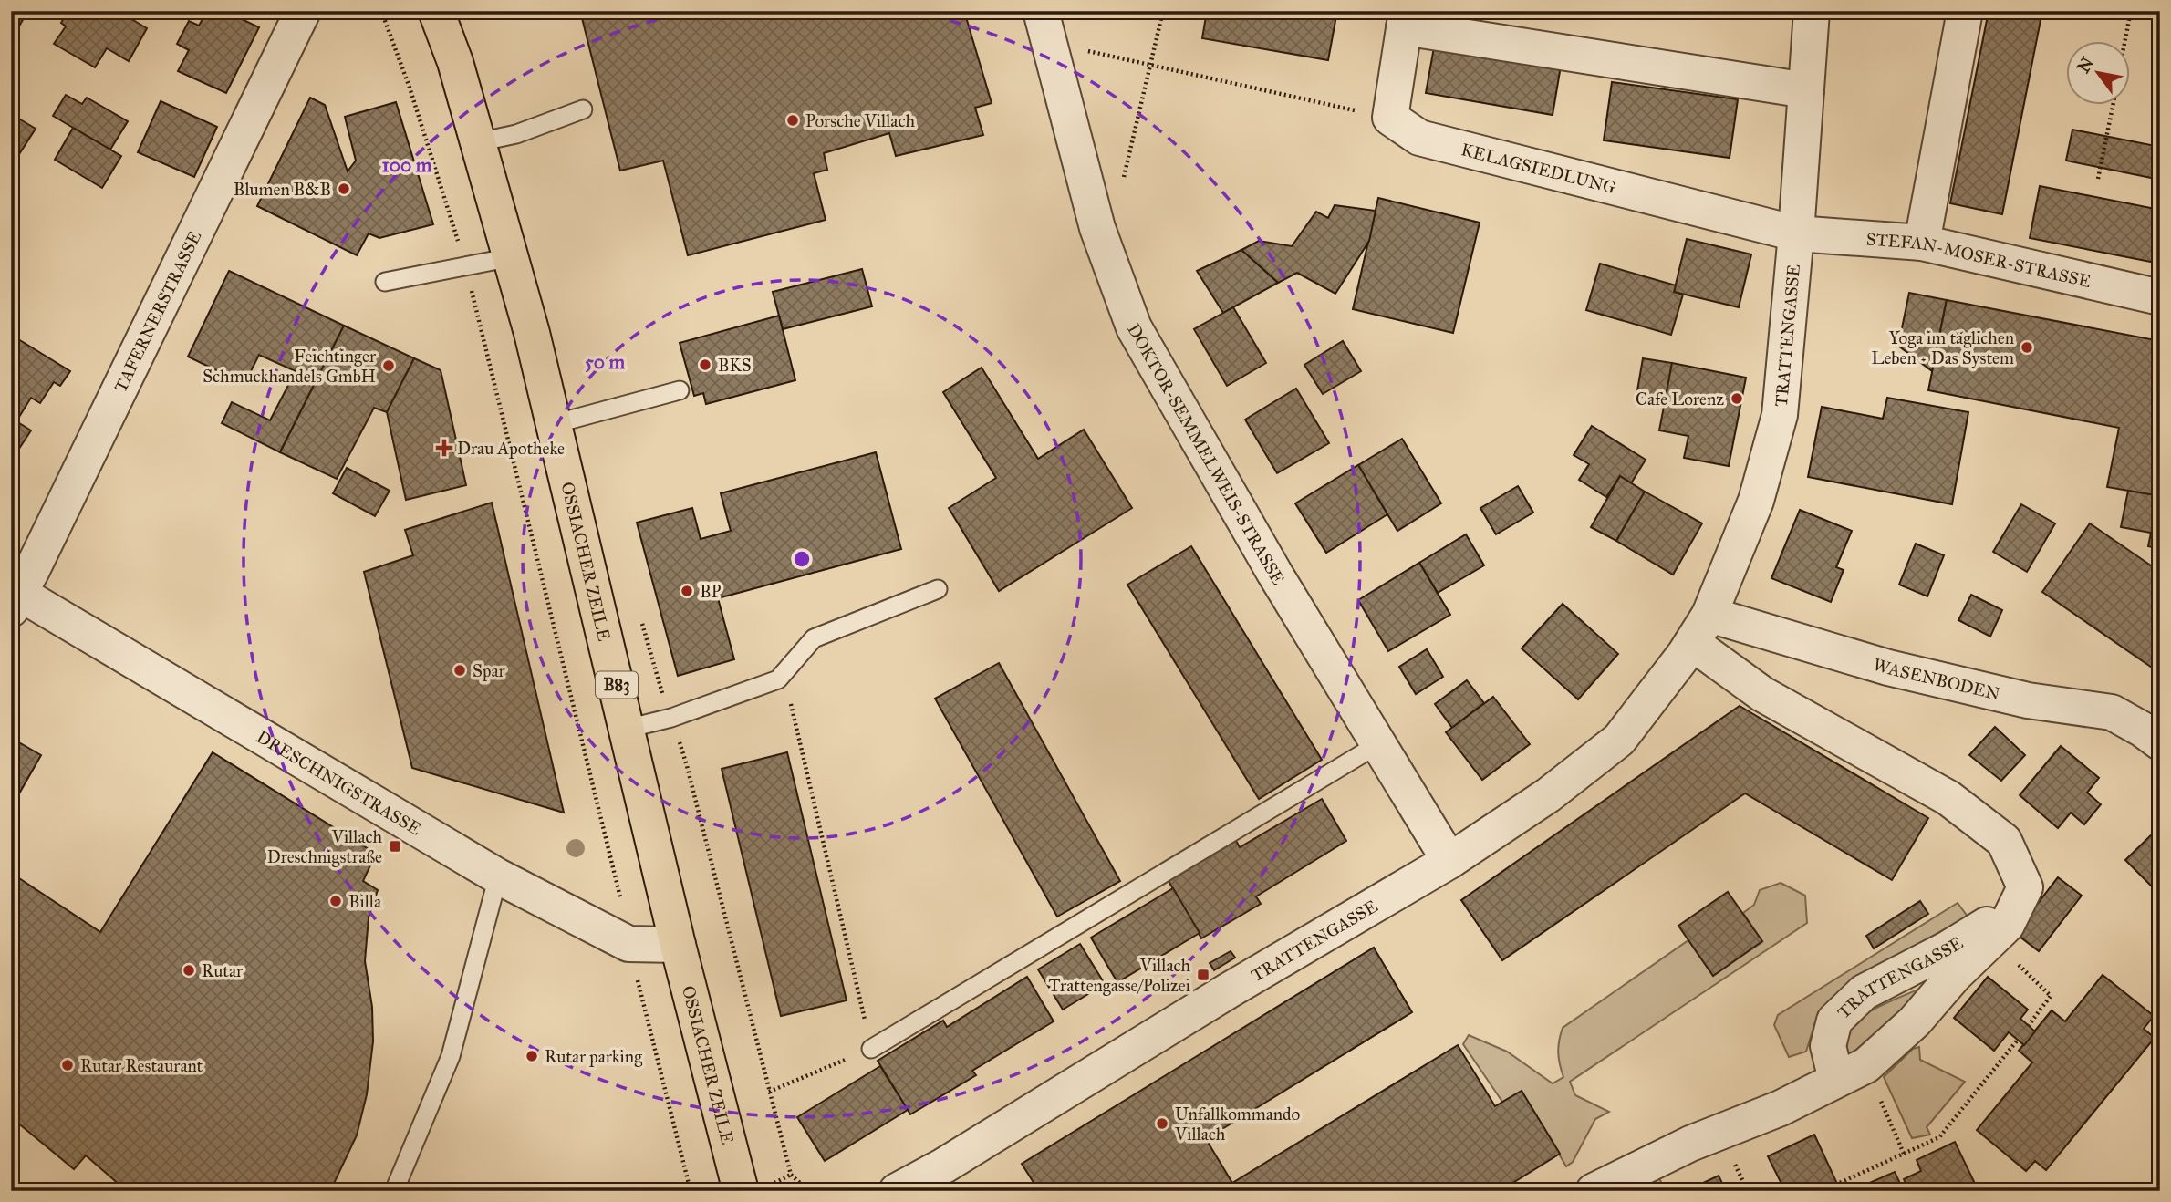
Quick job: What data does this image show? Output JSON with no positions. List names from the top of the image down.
{
  "streets": {
    "main road": ["OSSIACHER ZEILE", "B83"],
    "street": [
      "KELAGSIEDLUNG",
      "STEFAN-MOSER-STRASSE",
      "TAFERNERSTRASSE",
      "TRATTENGASSE",
      "DOKTOR-SEMMELWEIS-STRASSE",
      "WASENBODEN",
      "DRESCHNIGSTRASSE"
    ]
  },
  "crossings": [
    ["KELAGSIEDLUNG", "STEFAN-MOSER-STRASSE"],
    ["KELAGSIEDLUNG", "TRATTENGASSE"],
    ["STEFAN-MOSER-STRASSE", "TRATTENGASSE"],
    ["TAFERNERSTRASSE", "DRESCHNIGSTRASSE"],
    ["TRATTENGASSE", "DOKTOR-SEMMELWEIS-STRASSE"],
    ["TRATTENGASSE", "WASENBODEN"],
    ["OSSIACHER ZEILE", "DRESCHNIGSTRASSE"]
  ],
  "places": {
    "other": [
      "Porsche Villach",
      "Blumen B&B",
      "Yoga im täglichen Leben - Das System",
      "BKS",
      "Feichtinger Schmuckhandels GmbH",
      "Cafe Lorenz",
      "BP",
      "Spar",
      "Billa",
      "Rutar",
      "Rutar parking",
      "Rutar Restaurant",
      "Unfallkommando Villach"
    ],
    "health": ["Drau Apotheke"],
    "transit": ["Villach Dreschnigstraße", "Villach Trattengasse/Polizei"]
  },
  "north": "top left",
  "rings": ["100 m", "50 m"]
}
